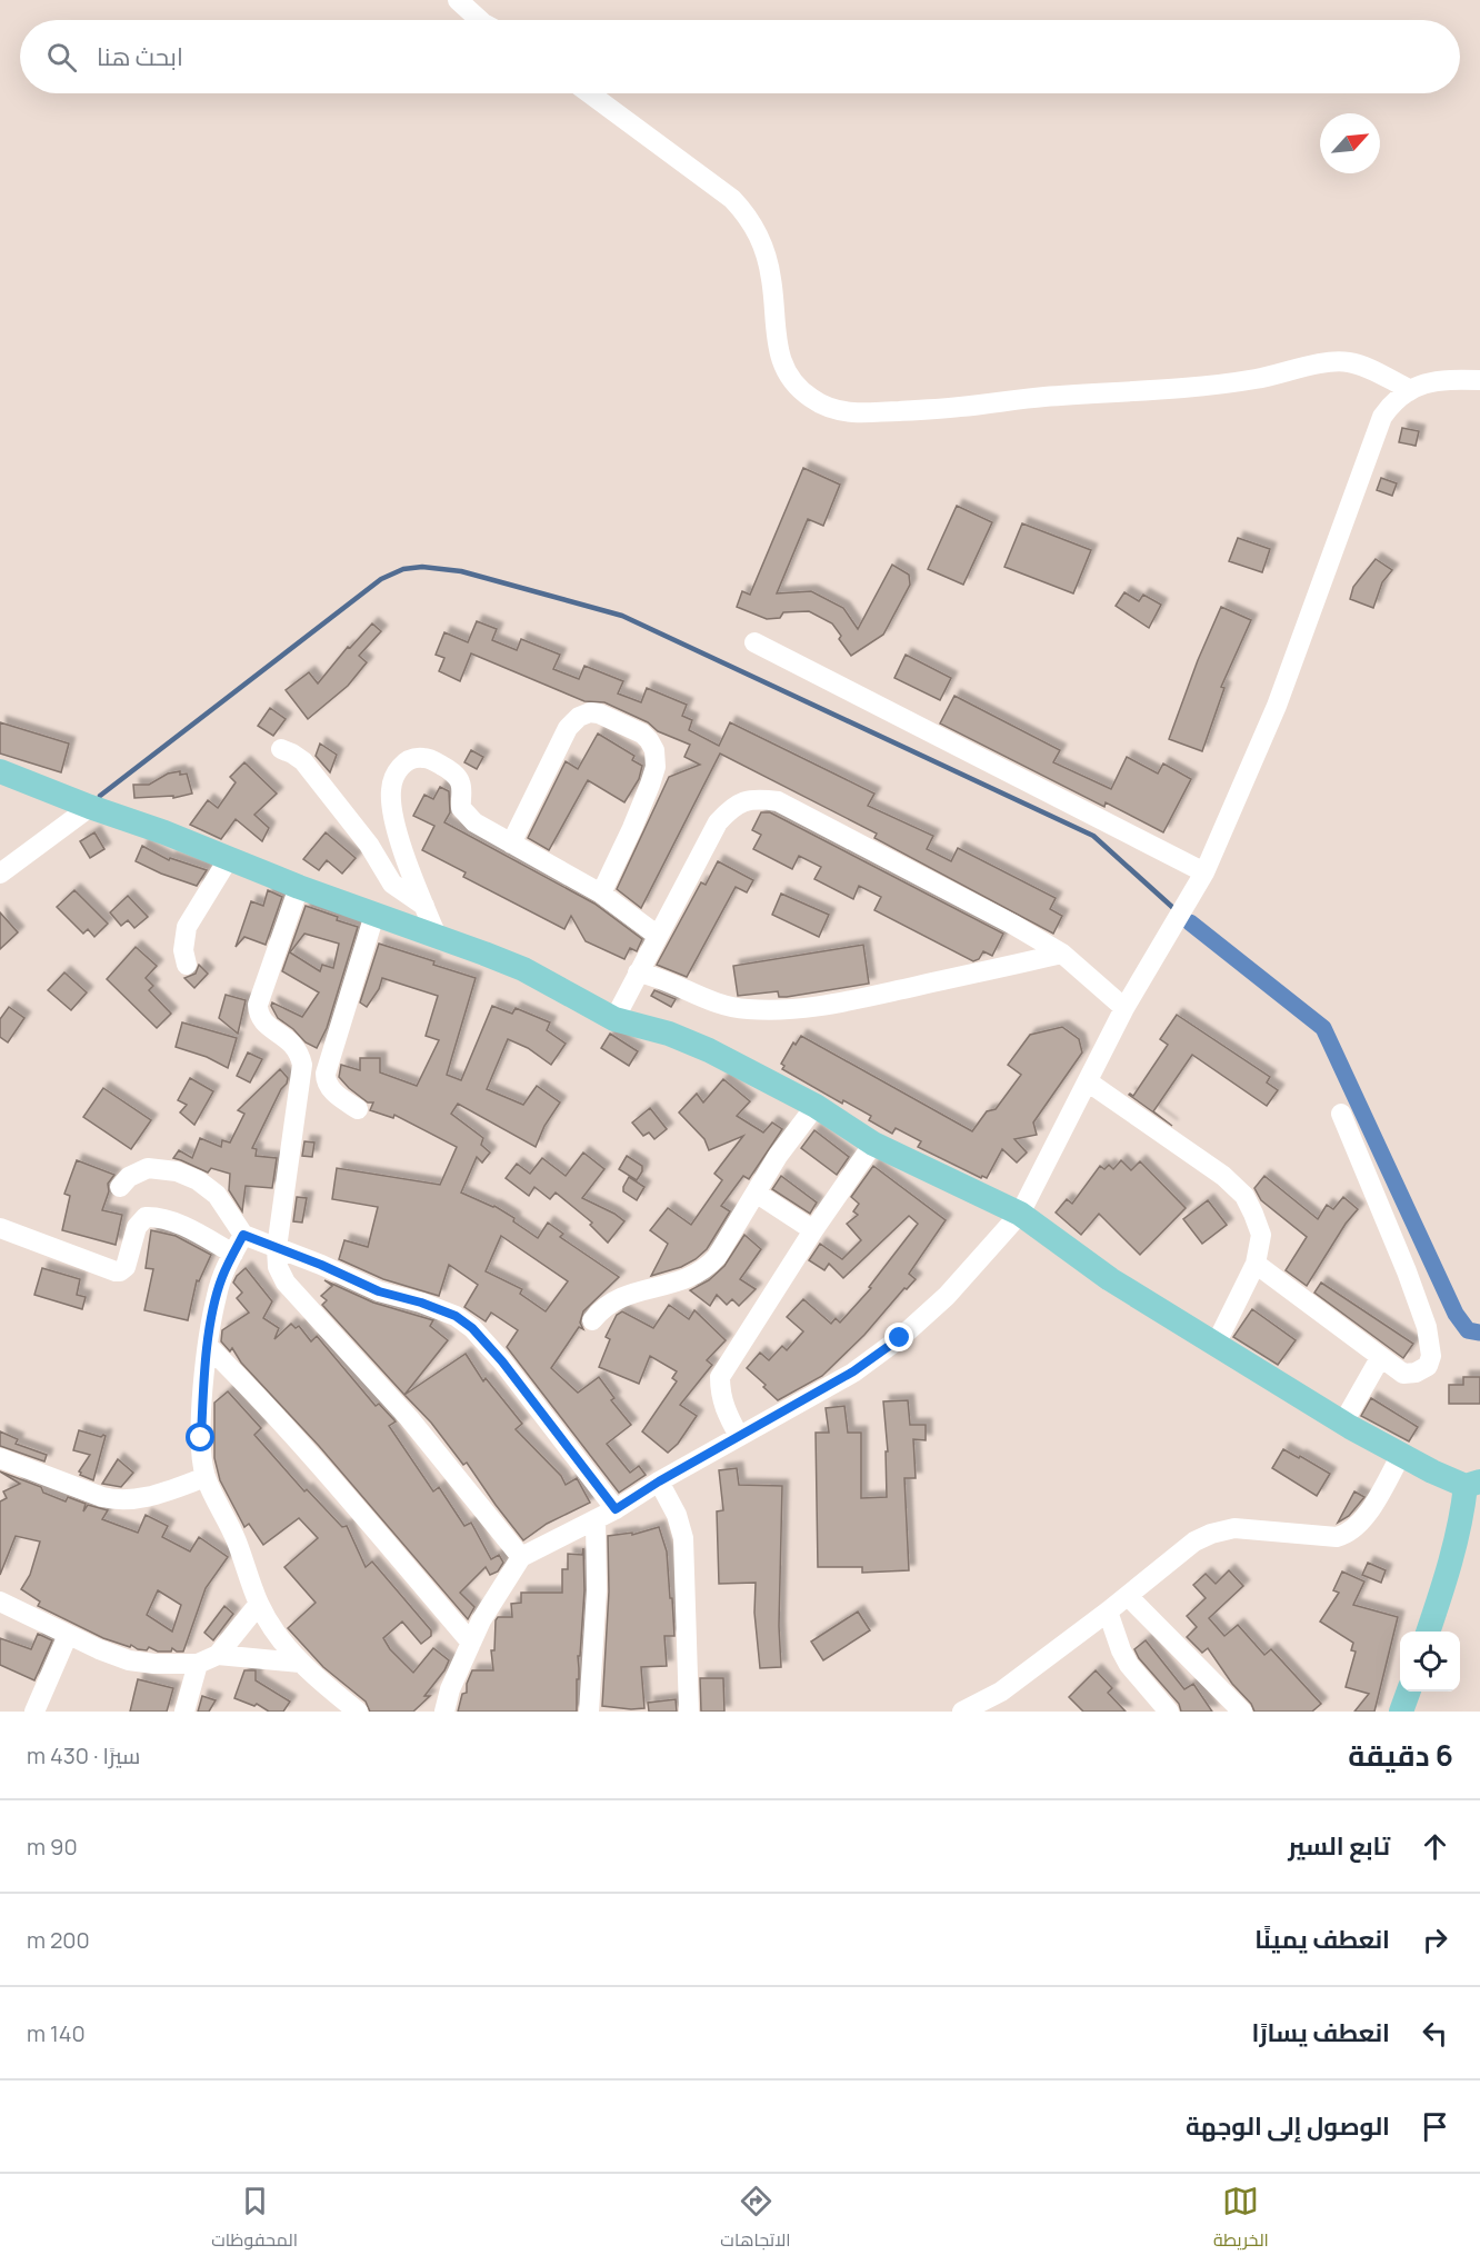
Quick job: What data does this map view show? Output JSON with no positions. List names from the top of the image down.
{
  "north": "top right",
  "page": {
    "search": "ابحث هنا",
    "heading": ["6 دقيقة", "سيرًا · 430 m"],
    "list": [
      ["تابع السير", "90 m"],
      ["انعطف يمينًا", "200 m"],
      ["انعطف يسارًا", "140 m"],
      "الوصول إلى الوجهة"
    ],
    "nav": ["الخريطة", "الاتجاهات", "المحفوظات"]
  }
}
